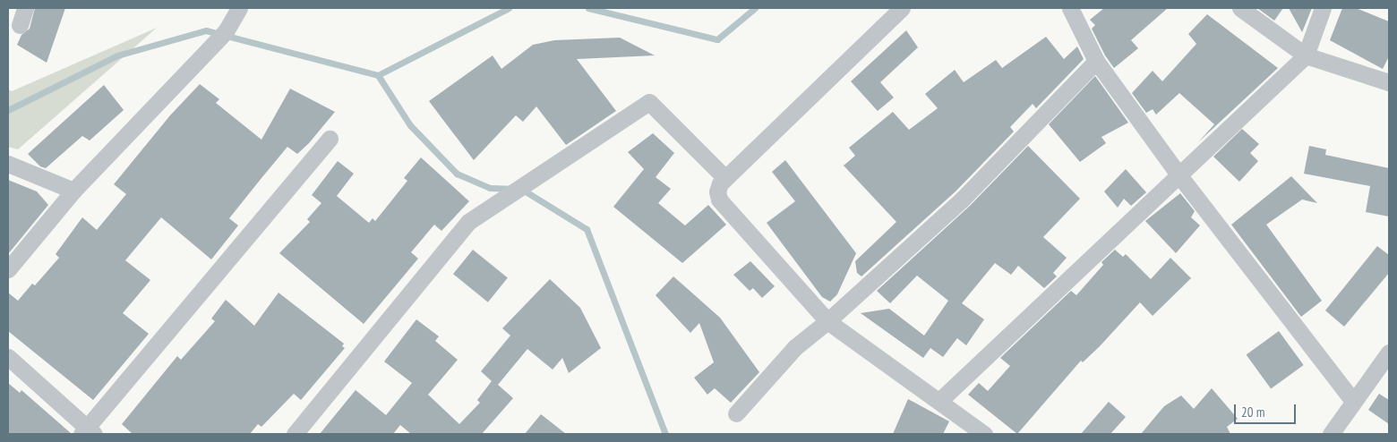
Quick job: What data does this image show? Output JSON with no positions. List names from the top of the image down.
{
  "scale_bar": "20 m"
}
